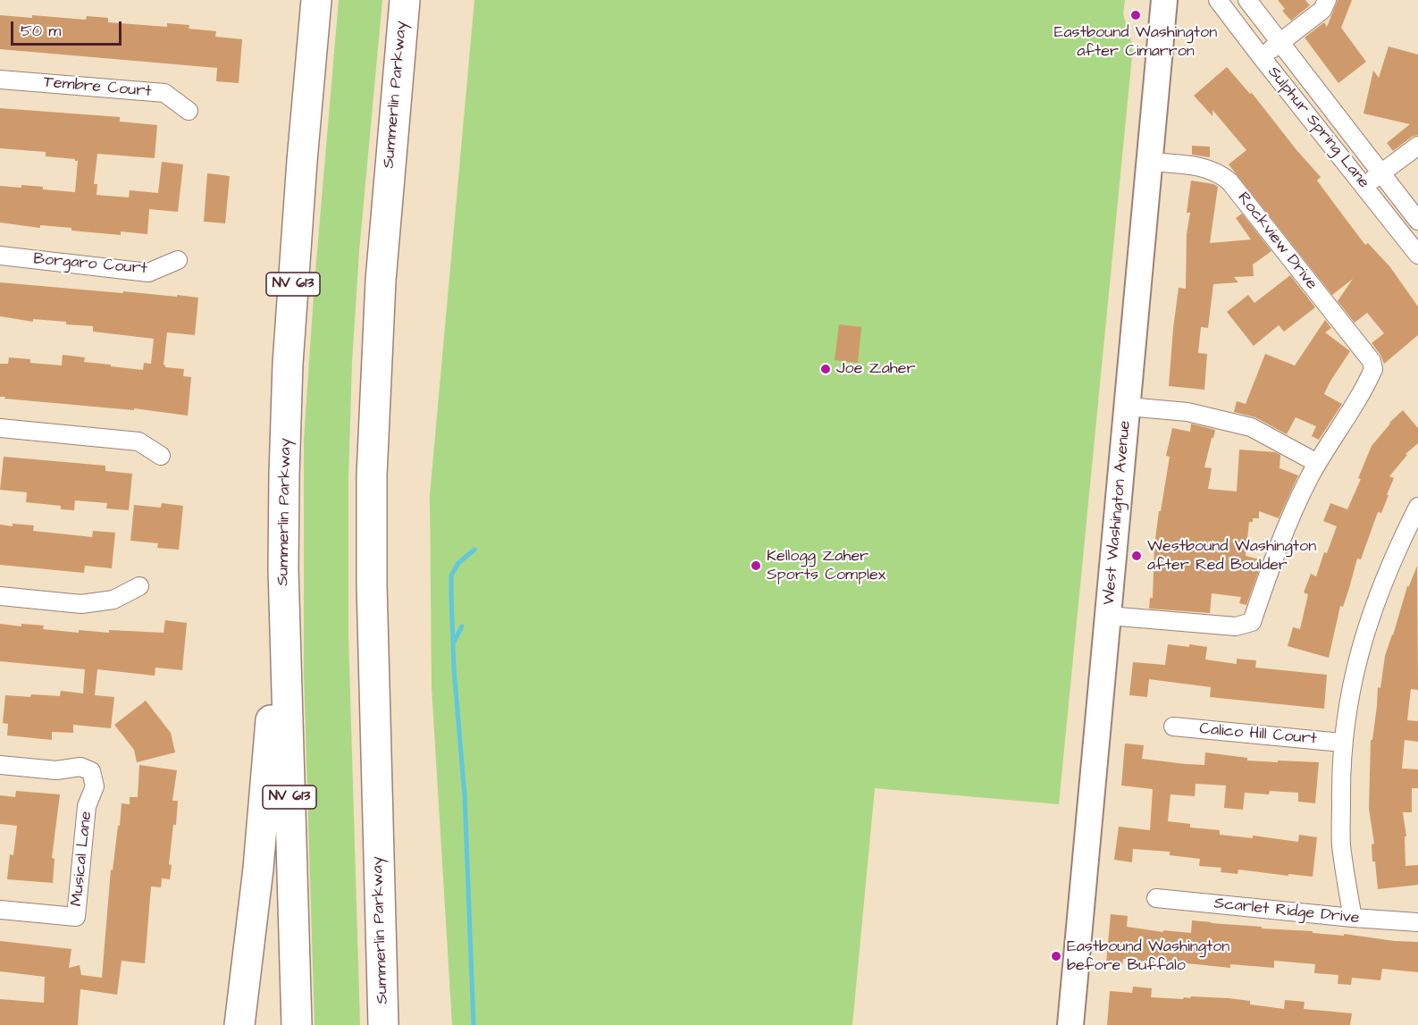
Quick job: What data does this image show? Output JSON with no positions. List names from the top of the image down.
{
  "streets": {
    "highway": ["Summerlin Parkway", "NV 613"],
    "main road": ["West Washington Avenue"],
    "street": [
      "Tembre Court",
      "Sulphur Spring Lane",
      "Rockview Drive",
      "Borgaro Court",
      "Calico Hill Court",
      "Musical Lane",
      "Scarlet Ridge Drive"
    ]
  },
  "crossings": [
    ["Rockview Drive", "West Washington Avenue"]
  ],
  "places": [
    "Eastbound Washington after Cimarron",
    "Joe Zaher",
    "Westbound Washington after Red Boulder",
    "Kellogg Zaher Sports Complex",
    "Eastbound Washington before Buffalo"
  ],
  "scale_bar": "50 m"
}
